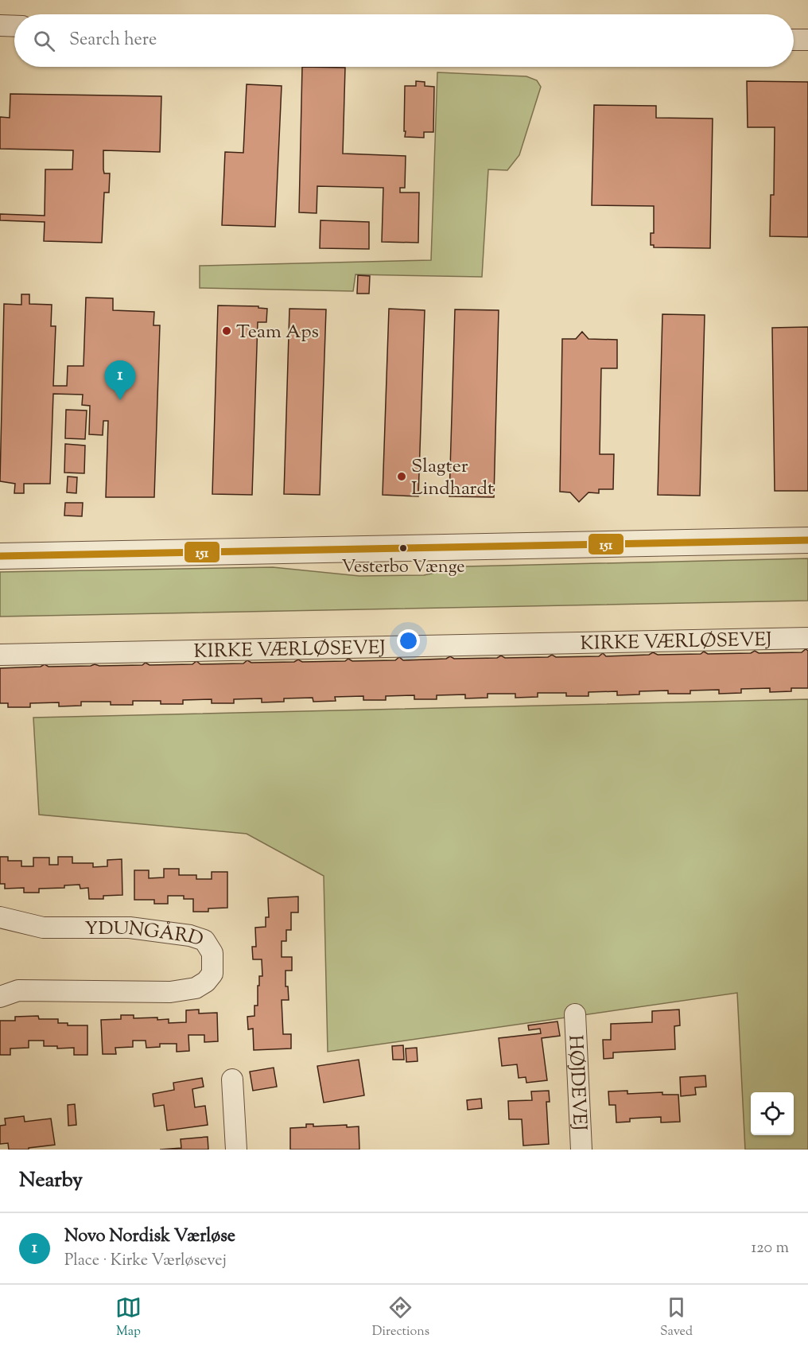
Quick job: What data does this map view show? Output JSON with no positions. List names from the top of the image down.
{
  "streets": {
    "street": ["KIRKE VÆRLØSEVEJ", "YDUNGÅRD", "HØJDEVEJ"]
  },
  "places": ["Team Aps", "Slagter Lindhardt", "Vesterbo Vænge"],
  "lines": ["transit line 151"],
  "page": {
    "search": "Search here",
    "pins": "1",
    "heading": "Nearby",
    "list": [
      {
        "mark": "1",
        "name": "Novo Nordisk Værløse",
        "note": "Place · Kirke Værløsevej",
        "value": "120 m"
      }
    ],
    "nav": ["Map", "Directions", "Saved"]
  }
}
